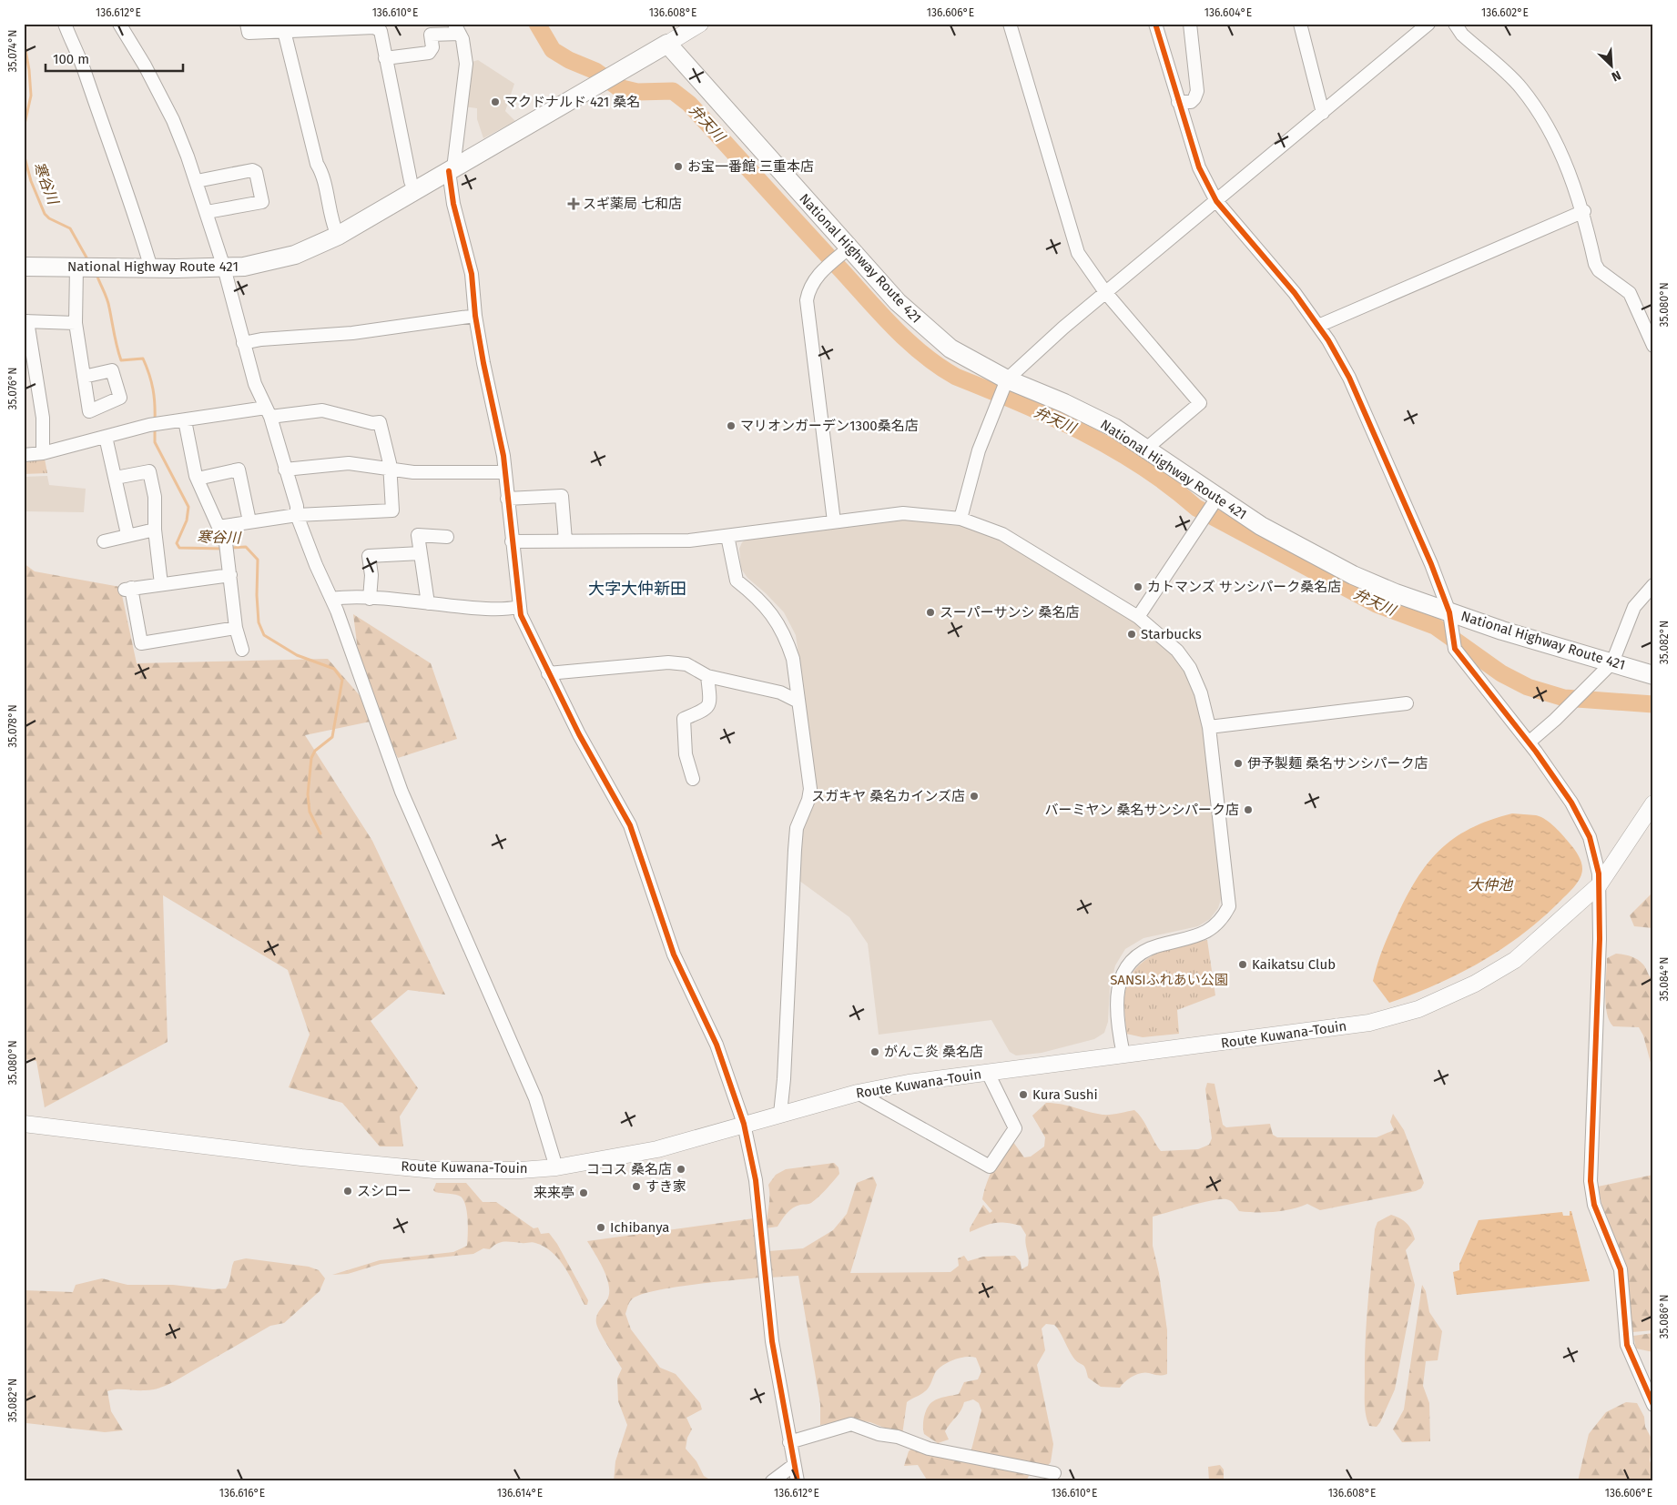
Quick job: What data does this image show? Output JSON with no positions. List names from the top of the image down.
{
  "streets": {
    "highway": ["National Highway Route 421"],
    "main road": ["Route Kuwana-Touin"]
  },
  "districts": ["大字大仲新田"],
  "water": ["弁天川", "寒谷川", "大仲池"],
  "parks": ["SANSIふれあい公園"],
  "places": {
    "other": [
      "マクドナルド 421 桑名",
      "お宝一番館 三重本店",
      "マリオンガーデン1300桑名店",
      "カトマンズ サンシパーク桑名店",
      "スーパーサンシ 桑名店",
      "Starbucks",
      "伊予製麺 桑名サンシパーク店",
      "スガキヤ 桑名カインズ店",
      "バーミヤン 桑名サンシパーク店",
      "Kaikatsu Club",
      "がんこ炎 桑名店",
      "Kura Sushi",
      "ココス 桑名店",
      "すき家",
      "スシロー",
      "来来亭",
      "Ichibanya"
    ],
    "health": ["スギ薬局 七和店"]
  },
  "scale_bar": "100 m",
  "north": "bottom right",
  "coordinates": [
    "136.612°E",
    "136.610°E",
    "136.608°E",
    "136.606°E",
    "136.604°E",
    "136.602°E",
    "35.074°N",
    "35.080°N",
    "35.076°N",
    "35.082°N",
    "35.078°N",
    "35.084°N",
    "35.086°N",
    "136.616°E",
    "136.614°E"
  ]
}
